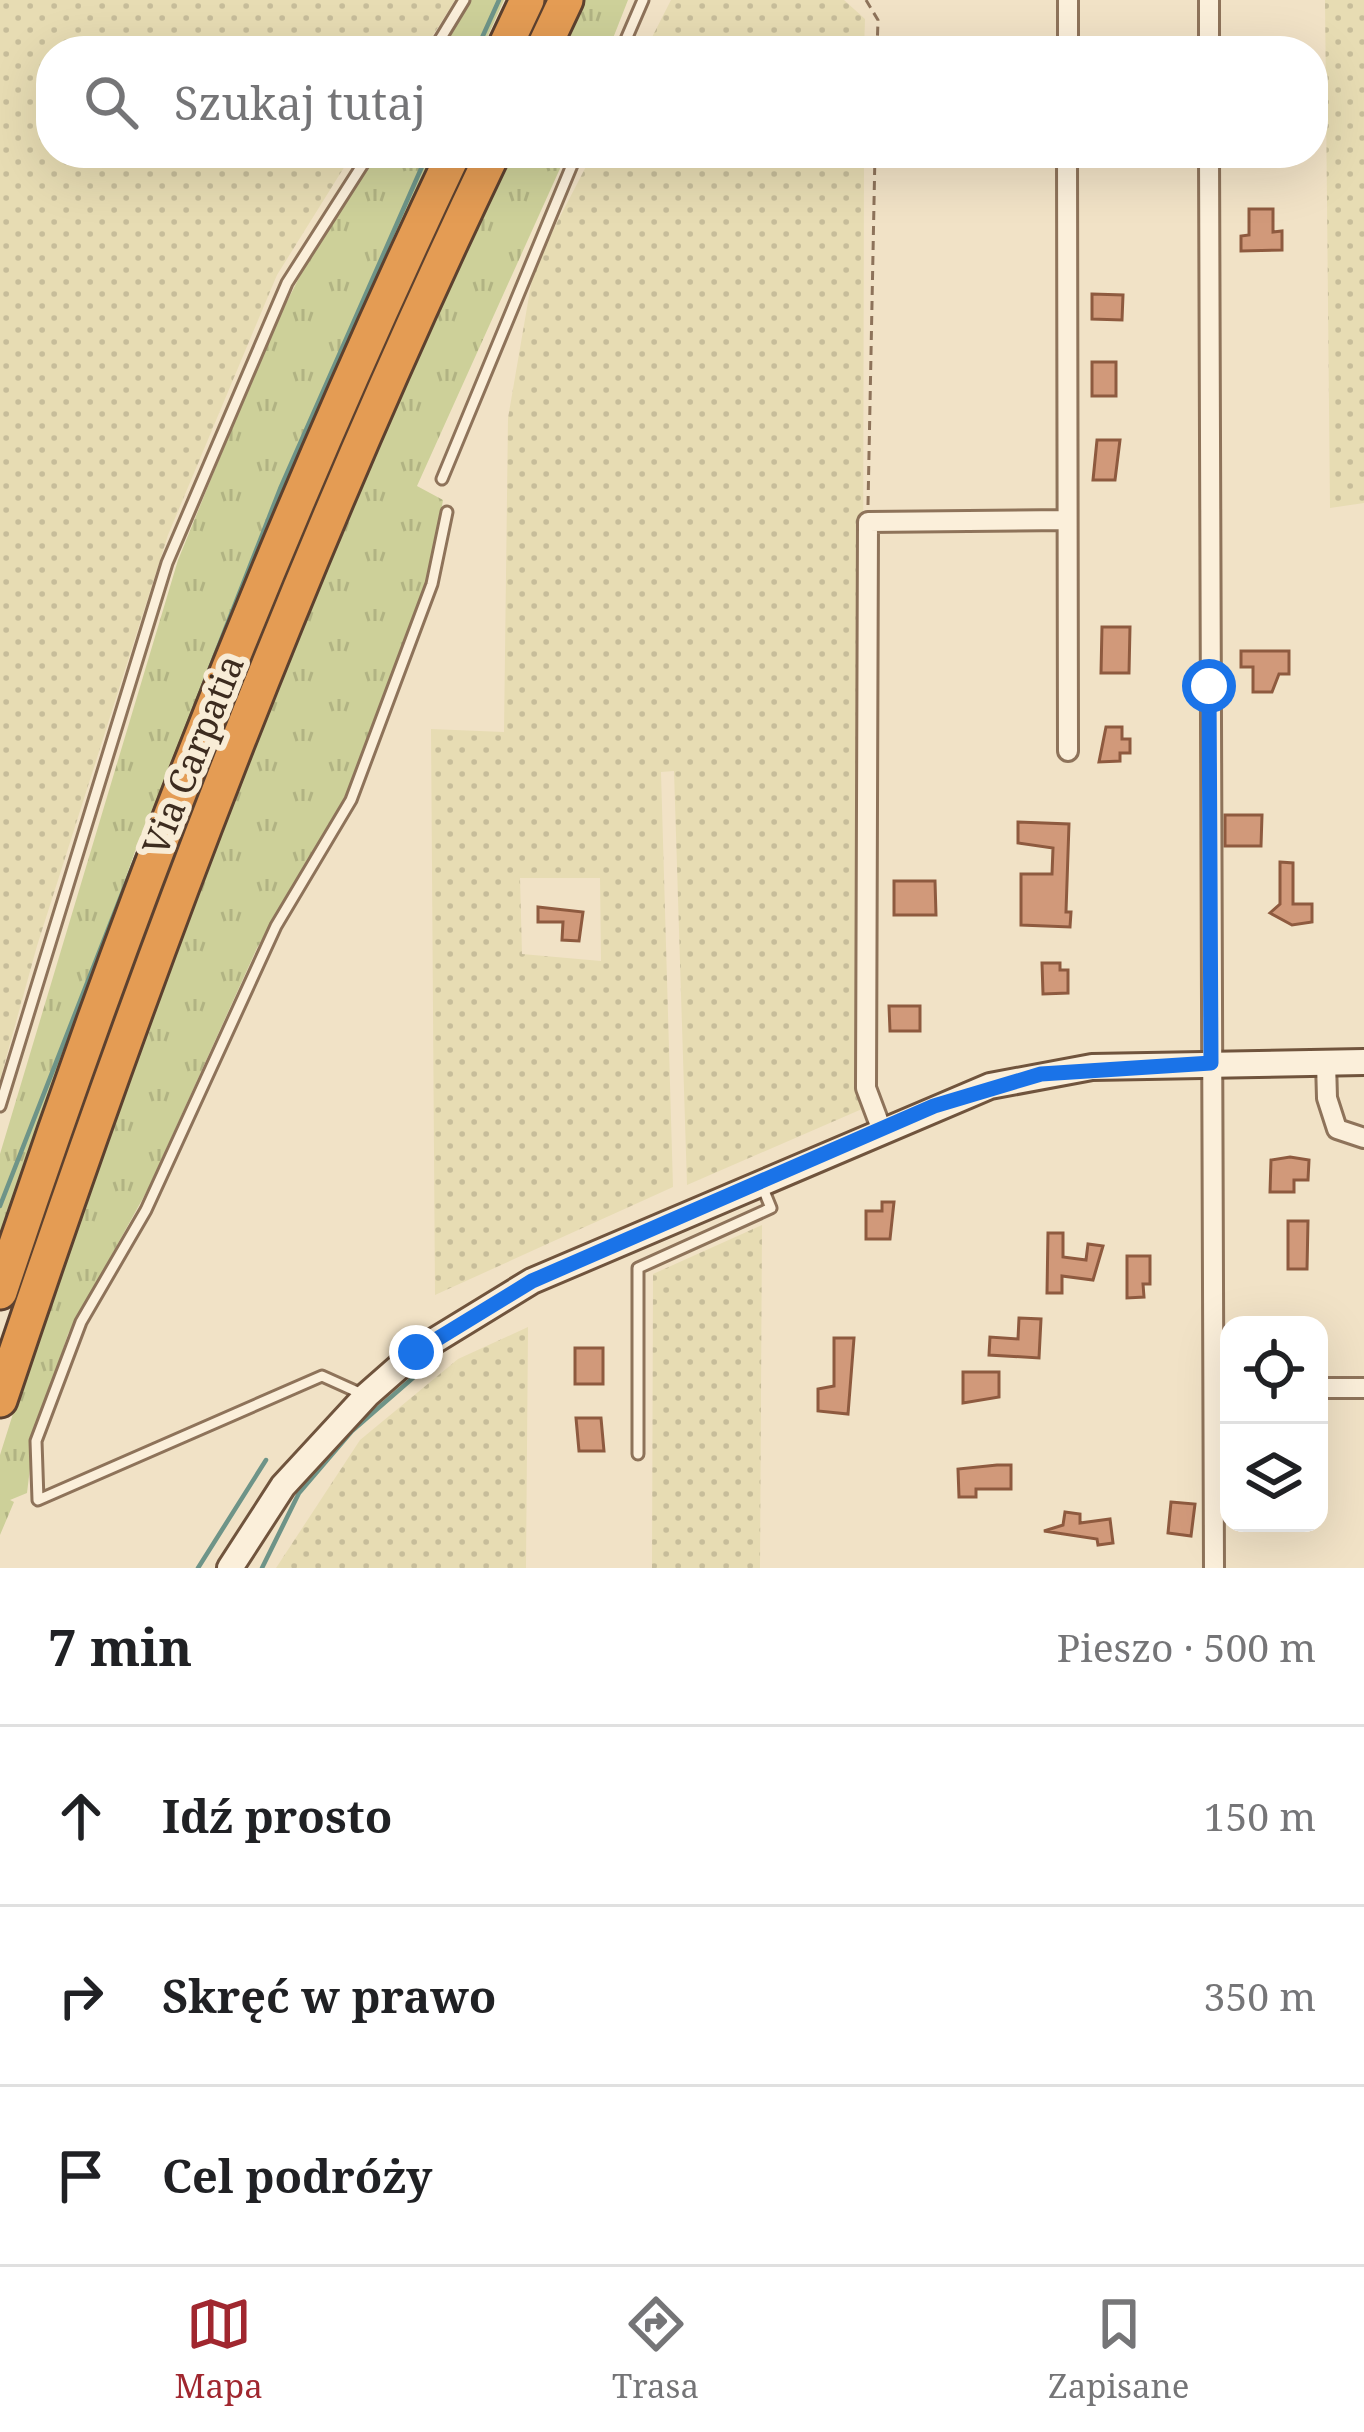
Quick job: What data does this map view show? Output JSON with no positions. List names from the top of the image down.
{
  "streets": {
    "highway": ["Via Carpatia"]
  },
  "page": {
    "search": "Szukaj tutaj",
    "heading": ["7 min", "Pieszo · 500 m"],
    "list": [
      ["Idź prosto", "150 m"],
      ["Skręć w prawo", "350 m"],
      "Cel podróży"
    ],
    "nav": ["Mapa", "Trasa", "Zapisane"]
  }
}
